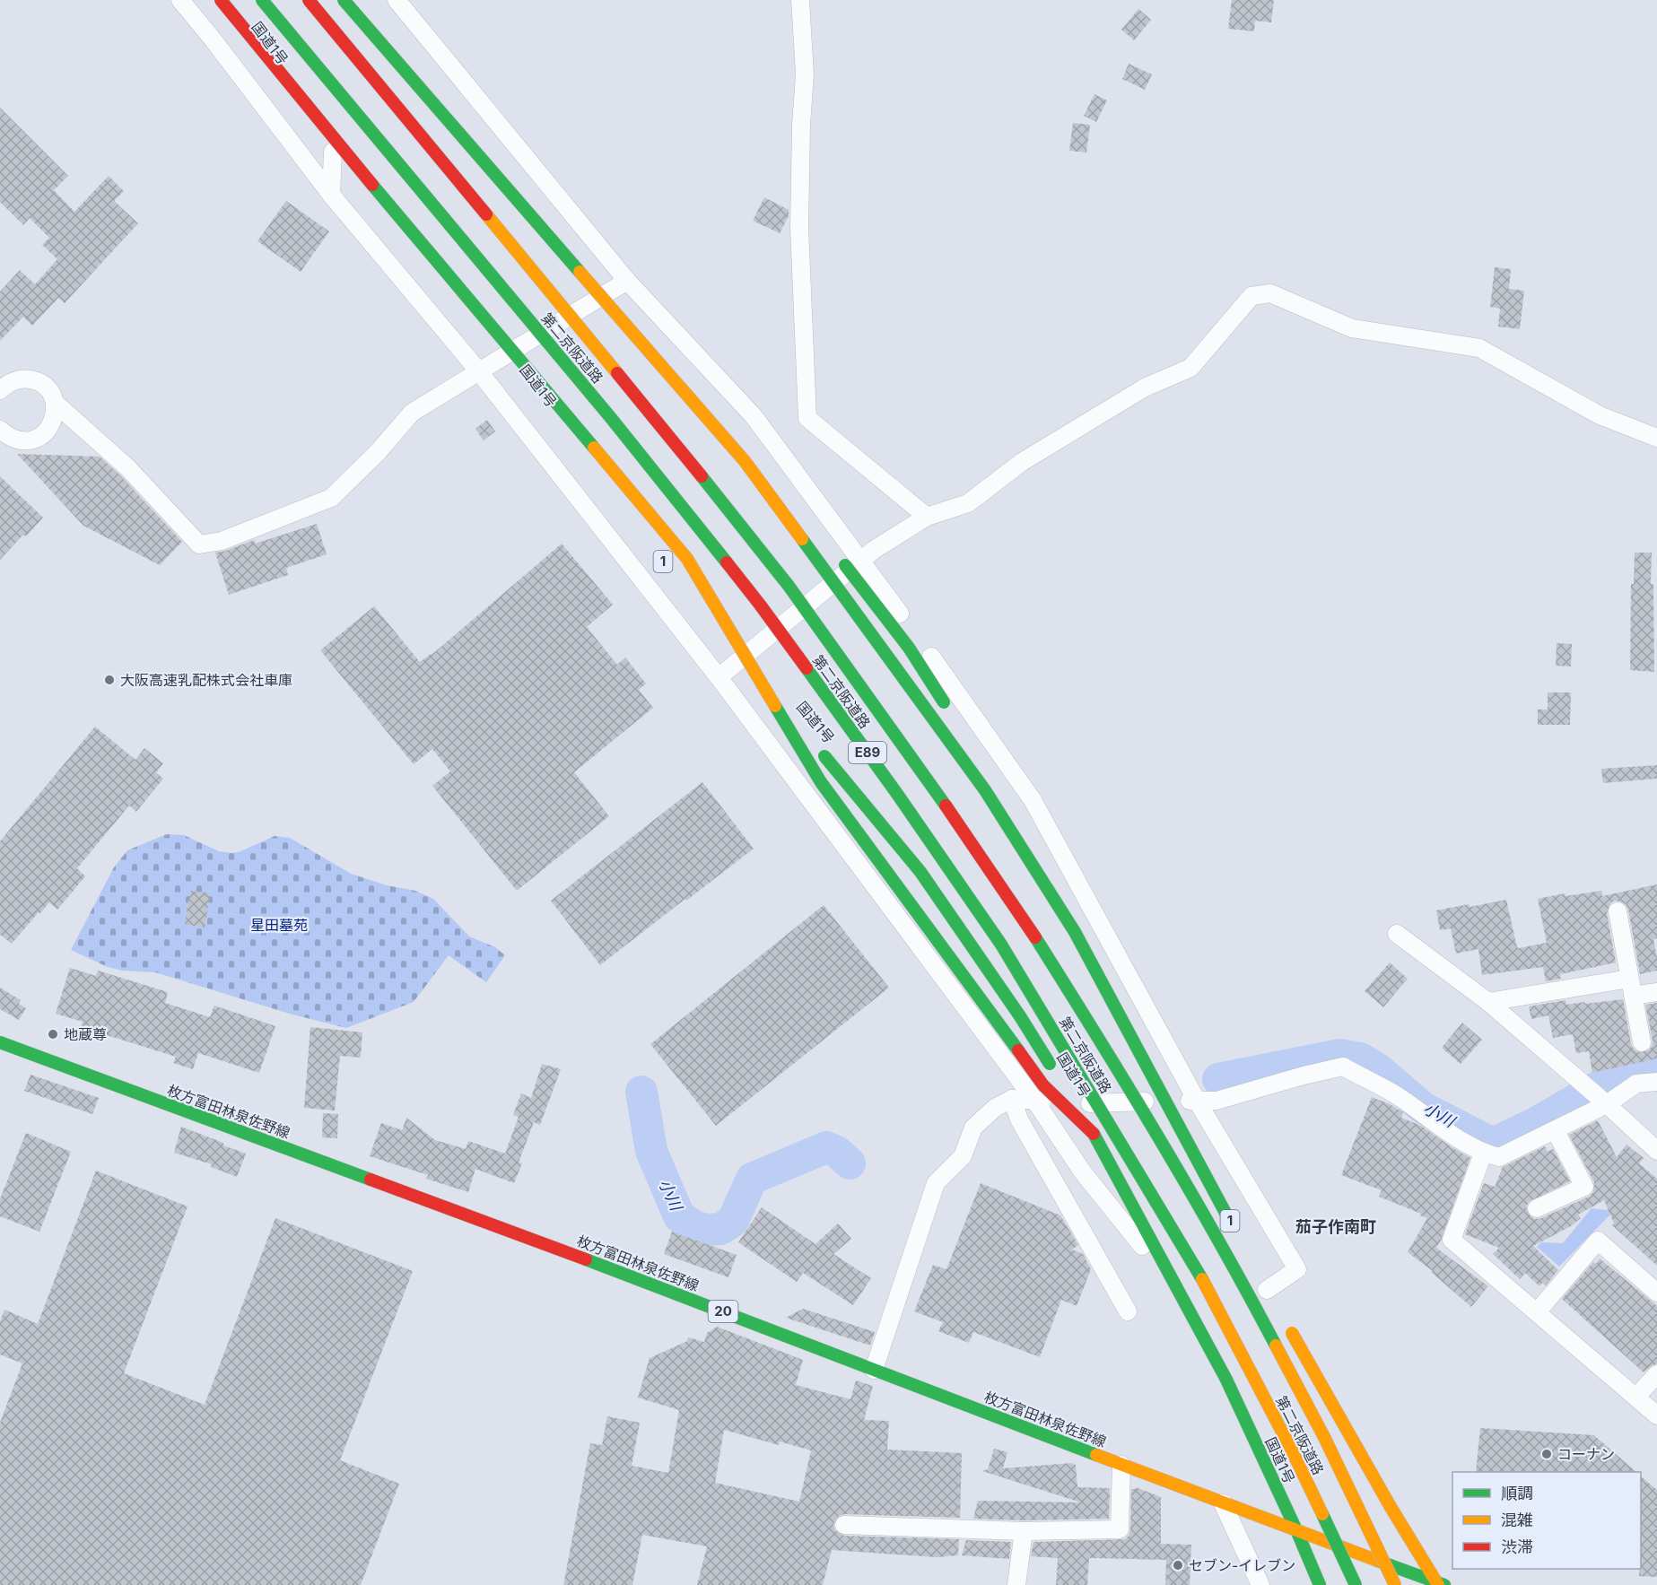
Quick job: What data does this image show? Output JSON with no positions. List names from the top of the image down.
{
  "streets": {
    "main road": [
      "国道1号",
      "第二京阪道路",
      "1",
      "E89",
      "枚方富田林泉佐野線",
      "20"
    ]
  },
  "crossings": [
    ["国道1号", "枚方富田林泉佐野線"]
  ],
  "districts": ["茄子作南町"],
  "water": ["小川"],
  "parks": ["星田墓苑"],
  "places": [
    "大阪高速乳配株式会社車庫",
    "地蔵尊",
    "コーナン",
    "セブン-イレブン"
  ],
  "legend": ["順調", "混雑", "渋滞"]
}
